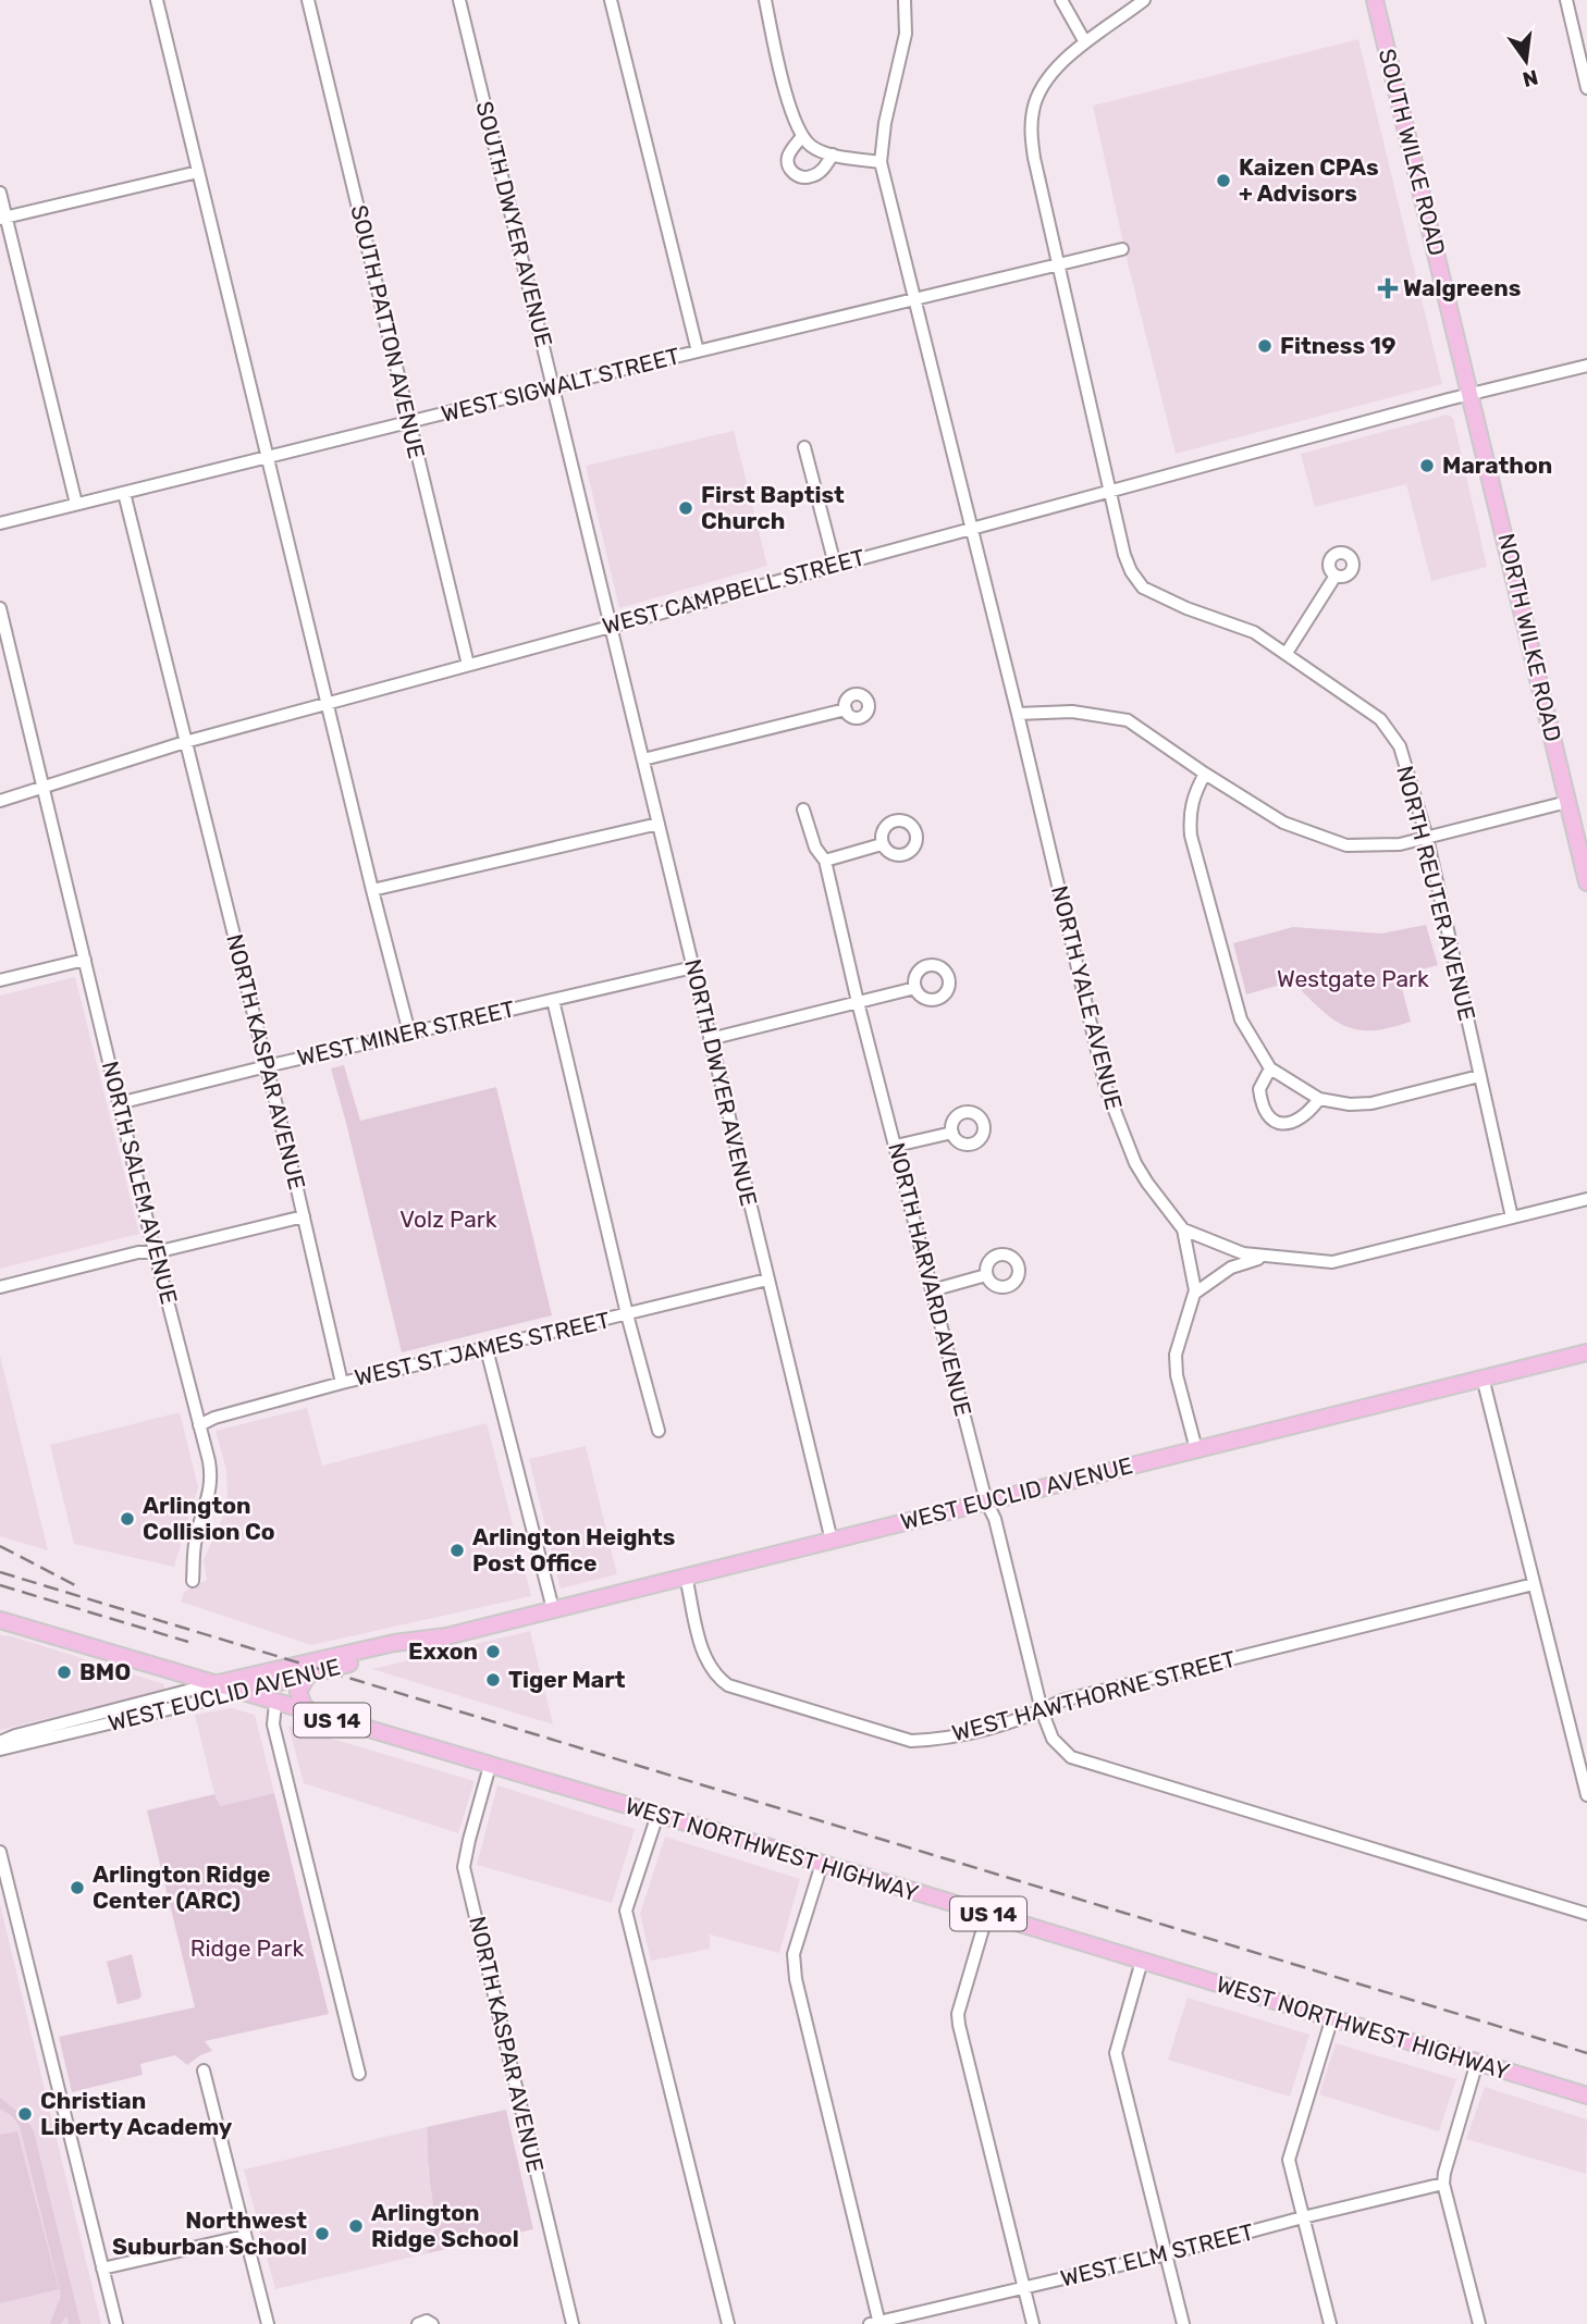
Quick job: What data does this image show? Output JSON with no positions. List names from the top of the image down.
{
  "streets": {
    "main road": [
      "SOUTH WILKE ROAD",
      "NORTH WILKE ROAD",
      "WEST EUCLID AVENUE",
      "US 14",
      "WEST NORTHWEST HIGHWAY"
    ],
    "street": [
      "SOUTH DWYER AVENUE",
      "SOUTH PATTON AVENUE",
      "WEST SIGWALT STREET",
      "WEST CAMPBELL STREET",
      "NORTH REUTER AVENUE",
      "NORTH YALE AVENUE",
      "WEST MINER STREET",
      "NORTH KASPAR AVENUE",
      "NORTH DWYER AVENUE",
      "NORTH SALEM AVENUE",
      "NORTH HARVARD AVENUE",
      "WEST ST JAMES STREET",
      "WEST HAWTHORNE STREET",
      "WEST ELM STREET"
    ]
  },
  "crossings": [
    ["SOUTH WILKE ROAD", "WEST CAMPBELL STREET"],
    ["SOUTH WILKE ROAD", "NORTH WILKE ROAD"],
    ["SOUTH DWYER AVENUE", "WEST SIGWALT STREET"],
    ["SOUTH DWYER AVENUE", "WEST CAMPBELL STREET"],
    ["SOUTH DWYER AVENUE", "NORTH DWYER AVENUE"],
    ["SOUTH PATTON AVENUE", "WEST SIGWALT STREET"],
    ["SOUTH PATTON AVENUE", "WEST CAMPBELL STREET"],
    ["WEST SIGWALT STREET", "NORTH REUTER AVENUE"],
    ["WEST SIGWALT STREET", "NORTH YALE AVENUE"],
    ["WEST SIGWALT STREET", "NORTH KASPAR AVENUE"],
    ["WEST CAMPBELL STREET", "NORTH WILKE ROAD"],
    ["WEST CAMPBELL STREET", "NORTH REUTER AVENUE"],
    ["WEST CAMPBELL STREET", "NORTH YALE AVENUE"],
    ["WEST CAMPBELL STREET", "NORTH KASPAR AVENUE"],
    ["WEST CAMPBELL STREET", "NORTH DWYER AVENUE"],
    ["WEST CAMPBELL STREET", "NORTH SALEM AVENUE"],
    ["NORTH YALE AVENUE", "WEST EUCLID AVENUE"],
    ["WEST MINER STREET", "NORTH KASPAR AVENUE"],
    ["WEST MINER STREET", "NORTH DWYER AVENUE"],
    ["WEST MINER STREET", "NORTH SALEM AVENUE"],
    ["NORTH KASPAR AVENUE", "WEST ST JAMES STREET"],
    ["NORTH KASPAR AVENUE", "WEST NORTHWEST HIGHWAY"],
    ["NORTH DWYER AVENUE", "WEST ST JAMES STREET"],
    ["NORTH DWYER AVENUE", "WEST EUCLID AVENUE"],
    ["NORTH SALEM AVENUE", "WEST ST JAMES STREET"],
    ["NORTH HARVARD AVENUE", "WEST EUCLID AVENUE"],
    ["NORTH HARVARD AVENUE", "WEST HAWTHORNE STREET"],
    ["WEST EUCLID AVENUE", "WEST HAWTHORNE STREET"],
    ["WEST EUCLID AVENUE", "WEST NORTHWEST HIGHWAY"]
  ],
  "parks": ["Westgate Park", "Volz Park", "Ridge Park"],
  "places": {
    "other": [
      "Kaizen CPAs + Advisors",
      "Fitness 19",
      "Marathon",
      "First Baptist Church",
      "Arlington Collision Co",
      "Arlington Heights Post Office",
      "Exxon",
      "BMO",
      "Tiger Mart",
      "Arlington Ridge Center (ARC)",
      "Christian Liberty Academy",
      "Arlington Ridge School",
      "Northwest Suburban School"
    ],
    "health": ["Walgreens"]
  },
  "north": "bottom"
}
